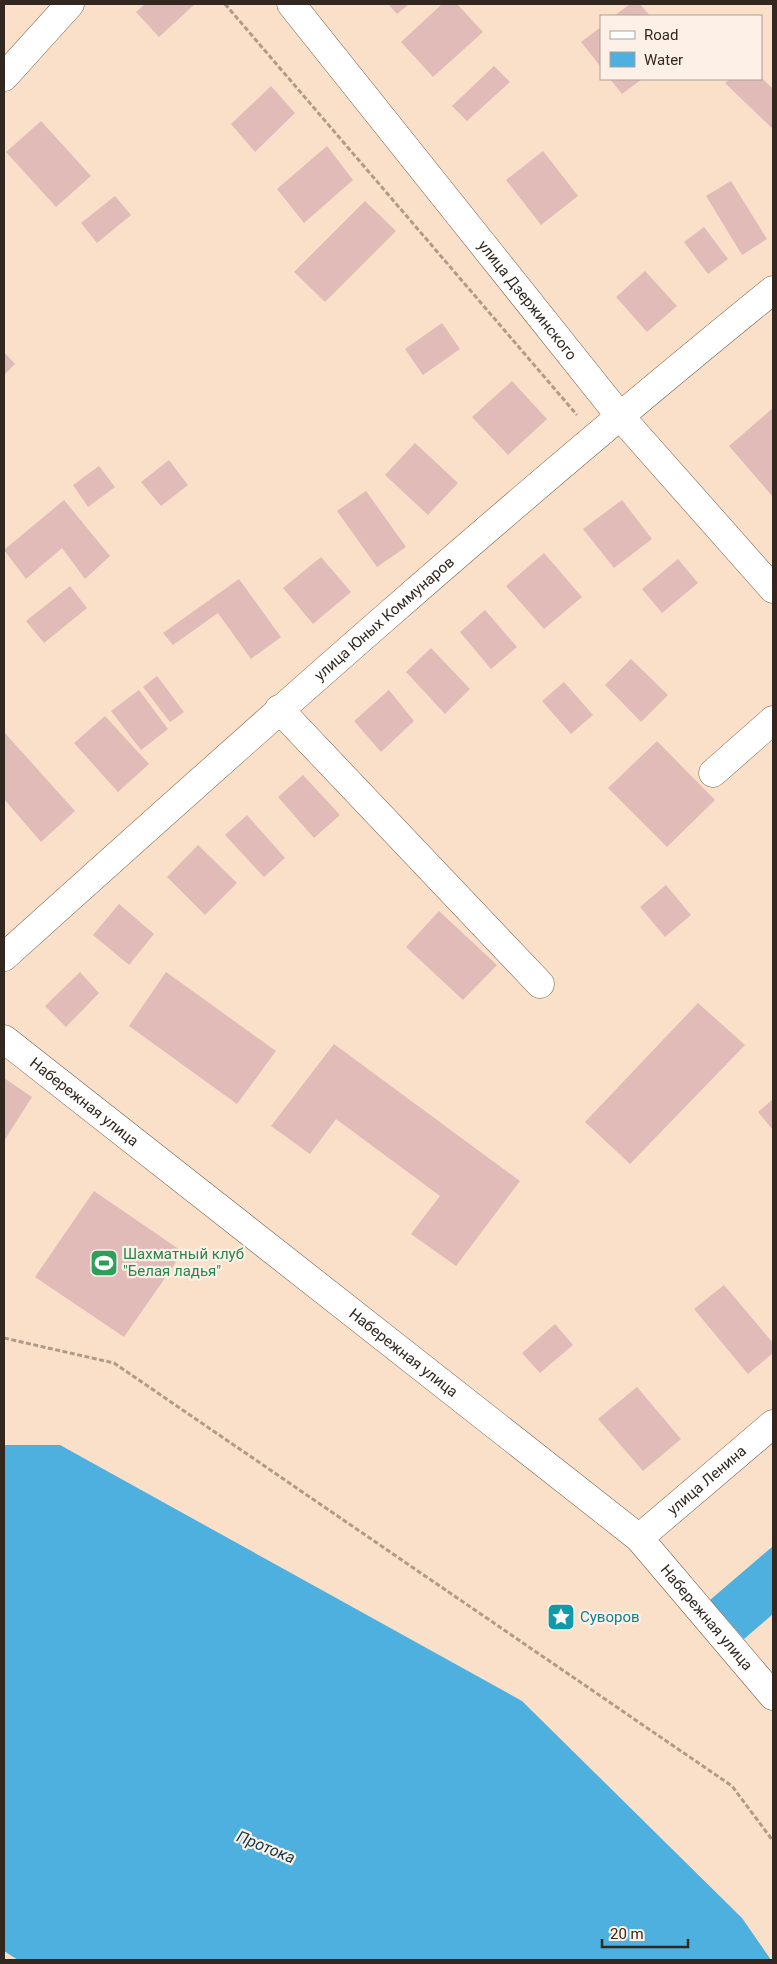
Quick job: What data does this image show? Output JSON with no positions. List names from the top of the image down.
{
  "streets": {
    "street": [
      "улица Дзержинского",
      "улица Юных Коммунаров",
      "Набережная улица",
      "улица Ленина"
    ]
  },
  "crossings": [
    ["улица Дзержинского", "улица Юных Коммунаров"],
    ["Набережная улица", "улица Ленина"]
  ],
  "water": ["Протока"],
  "places": {
    "sports": ["Шахматный клуб \"Белая ладья\""],
    "place": ["Суворов"]
  },
  "legend": ["Road", "Water"],
  "scale_bar": "20 m"
}
